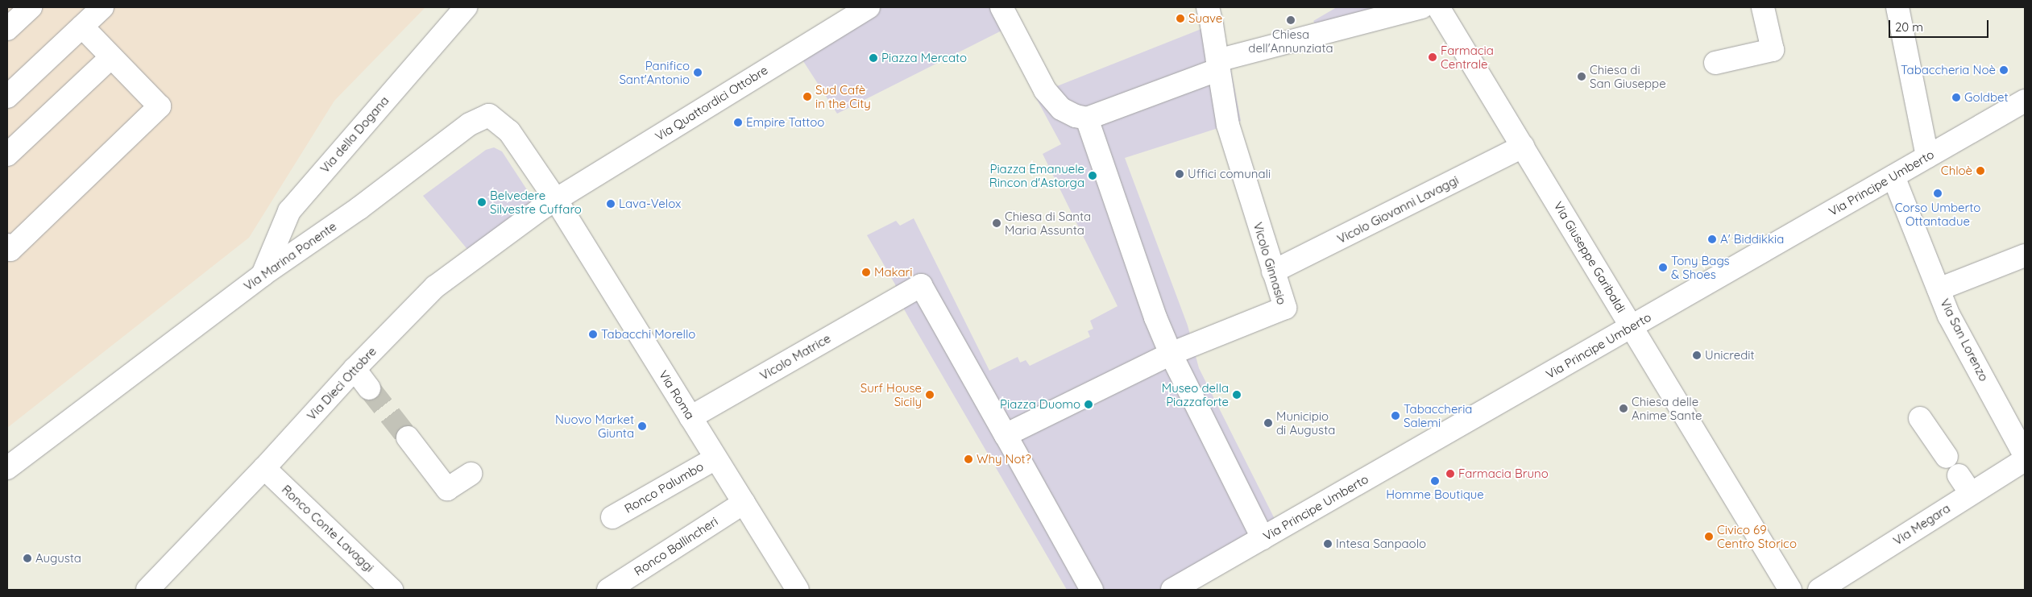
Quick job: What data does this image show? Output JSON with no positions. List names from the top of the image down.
{
  "streets": {
    "street": [
      "Via Quattordici Ottobre",
      "Via della Dogana",
      "Via Principe Umberto",
      "Vicolo Giovanni Lavaggi",
      "Via Marina Ponente",
      "Via Giuseppe Garibaldi",
      "Vicolo Ginnasio",
      "Via San Lorenzo",
      "Vicolo Matrice",
      "Via Dieci Ottobre",
      "Via Roma",
      "Ronco Palumbo",
      "Via Megara",
      "Ronco Conte Lavaggi",
      "Ronco Ballincheri"
    ]
  },
  "crossings": [
    ["Via Quattordici Ottobre", "Via Marina Ponente"],
    ["Via Quattordici Ottobre", "Via Dieci Ottobre"],
    ["Via Quattordici Ottobre", "Via Roma"],
    ["Via della Dogana", "Via Marina Ponente"],
    ["Via Principe Umberto", "Via Giuseppe Garibaldi"],
    ["Via Principe Umberto", "Via San Lorenzo"],
    ["Vicolo Giovanni Lavaggi", "Via Giuseppe Garibaldi"],
    ["Vicolo Giovanni Lavaggi", "Vicolo Ginnasio"],
    ["Via Marina Ponente", "Via Dieci Ottobre"],
    ["Via Marina Ponente", "Via Roma"],
    ["Vicolo Matrice", "Via Roma"],
    ["Via Dieci Ottobre", "Via Roma"],
    ["Via Dieci Ottobre", "Ronco Conte Lavaggi"],
    ["Via Roma", "Ronco Palumbo"],
    ["Via Roma", "Ronco Ballincheri"]
  ],
  "places": [
    "Suave",
    "Chiesa dell'Annunziata",
    "Farmacia Centrale",
    "Piazza Mercato",
    "Tabaccheria Noè",
    "Panifico Sant'Antonio",
    "Chiesa di San Giuseppe",
    "Sud Cafè in the City",
    "Goldbet",
    "Empire Tattoo",
    "Chloè",
    "Uffici comunali",
    "Piazza Emanuele Rincon d'Astorga",
    "Corso Umberto Ottantadue",
    "Belvedere Silvestre Cuffaro",
    "Lava-Velox",
    "Chiesa di Santa Maria Assunta",
    "A' Biddikkia",
    "Tony Bags & Shoes",
    "Makari",
    "Tabacchi Morello",
    "Unicredit",
    "Surf House Sicily",
    "Museo della Piazzaforte",
    "Piazza Duomo",
    "Chiesa delle Anime Sante",
    "Tabaccheria Salemi",
    "Municipio di Augusta",
    "Nuovo Market Giunta",
    "Why Not?",
    "Farmacia Bruno",
    "Homme Boutique",
    "Civico 69 Centro Storico",
    "Intesa Sanpaolo",
    "Augusta"
  ],
  "scale_bar": "20 m"
}
